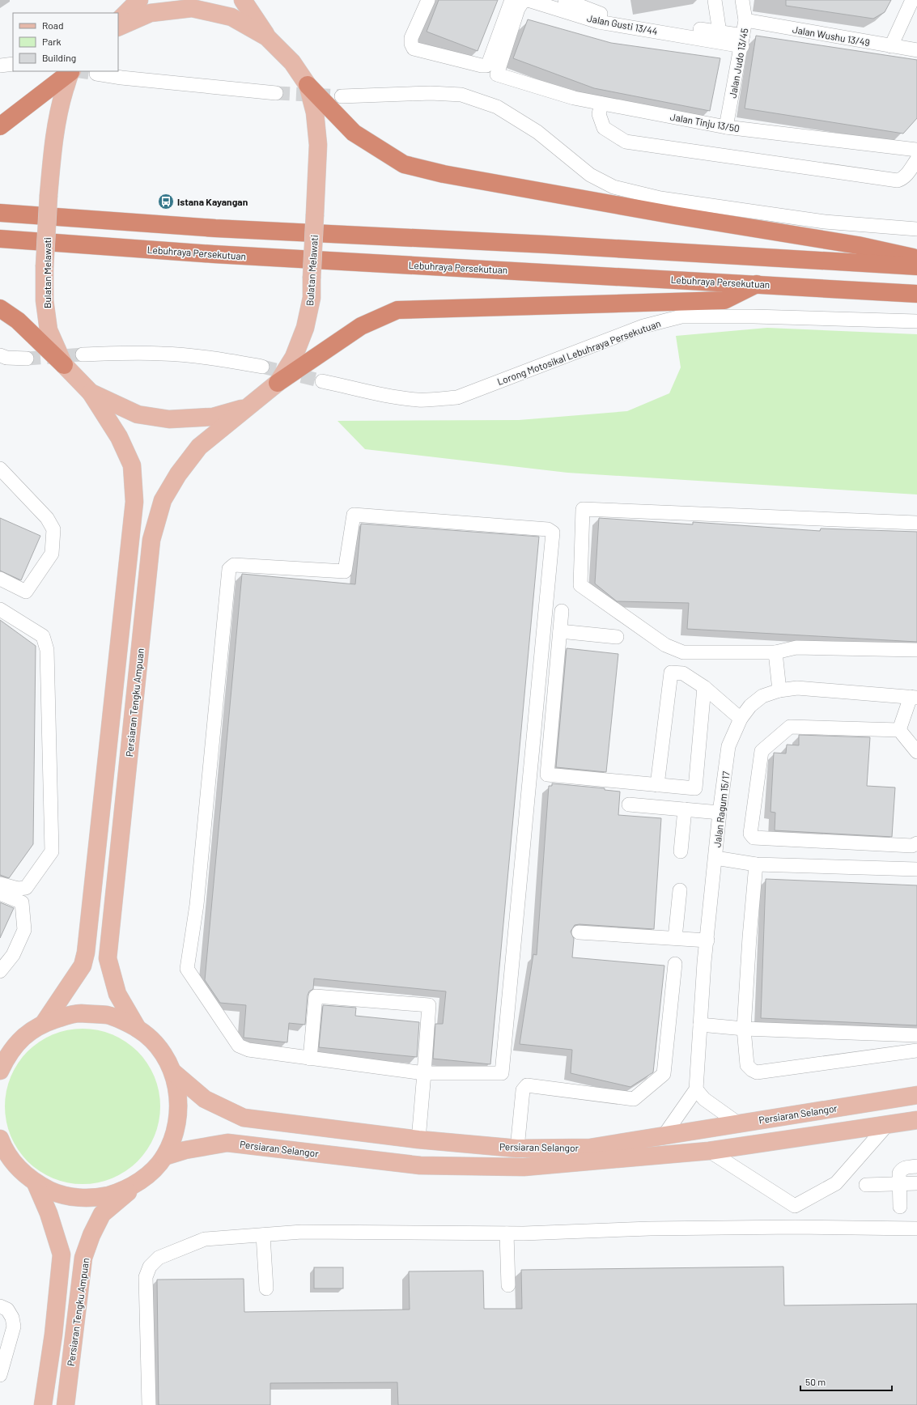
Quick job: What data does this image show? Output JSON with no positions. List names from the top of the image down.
{
  "streets": {
    "highway": ["Lebuhraya Persekutuan"],
    "main road": ["Bulatan Melawati", "Persiaran Tengku Ampuan", "Persiaran Selangor"],
    "street": [
      "Jalan Gusti 13/44",
      "Jalan Wushu 13/49",
      "Jalan Judo 13/45",
      "Jalan Tinju 13/50",
      "Lorong Motosikal Lebuhraya Persekutuan",
      "Jalan Ragum 15/17"
    ]
  },
  "crossings": [
    ["Jalan Gusti 13/44", "Jalan Judo 13/45"],
    ["Jalan Gusti 13/44", "Jalan Tinju 13/50"],
    ["Jalan Wushu 13/49", "Jalan Judo 13/45"],
    ["Jalan Judo 13/45", "Jalan Tinju 13/50"],
    ["Bulatan Melawati", "Persiaran Tengku Ampuan"]
  ],
  "places": {
    "bus stop": ["Istana Kayangan"]
  },
  "legend": ["Road", "Park", "Building"],
  "scale_bar": "50 m"
}
